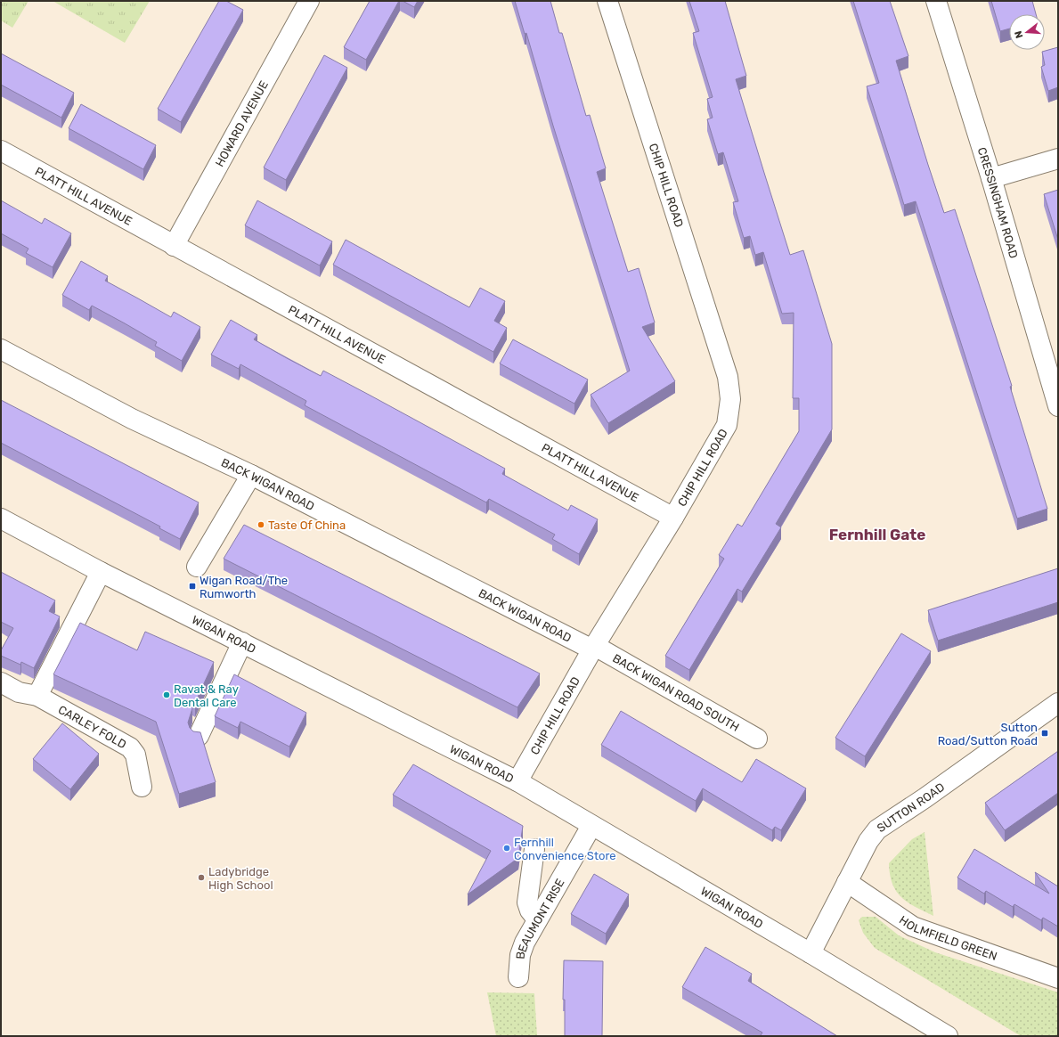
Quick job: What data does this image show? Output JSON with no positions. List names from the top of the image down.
{
  "streets": {
    "street": [
      "HOWARD AVENUE",
      "CHIP HILL ROAD",
      "PLATT HILL AVENUE",
      "CRESSINGHAM ROAD",
      "BACK WIGAN ROAD",
      "WIGAN ROAD",
      "BACK WIGAN ROAD SOUTH",
      "CARLEY FOLD",
      "SUTTON ROAD",
      "BEAUMONT RISE",
      "HOLMFIELD GREEN"
    ]
  },
  "crossings": [
    ["HOWARD AVENUE", "PLATT HILL AVENUE"],
    ["CHIP HILL ROAD", "PLATT HILL AVENUE"],
    ["CHIP HILL ROAD", "BACK WIGAN ROAD"],
    ["CHIP HILL ROAD", "WIGAN ROAD"],
    ["CHIP HILL ROAD", "BACK WIGAN ROAD SOUTH"],
    ["BACK WIGAN ROAD", "BACK WIGAN ROAD SOUTH"],
    ["WIGAN ROAD", "SUTTON ROAD"],
    ["WIGAN ROAD", "BEAUMONT RISE"],
    ["SUTTON ROAD", "HOLMFIELD GREEN"]
  ],
  "districts": ["Fernhill Gate"],
  "places": {
    "other": [
      "Taste Of China",
      "Ravat & Ray Dental Care",
      "Fernhill Convenience Store",
      "Ladybridge High School"
    ],
    "transit": ["Wigan Road/The Rumworth", "Sutton Road/Sutton Road"]
  },
  "north": "left"
}
